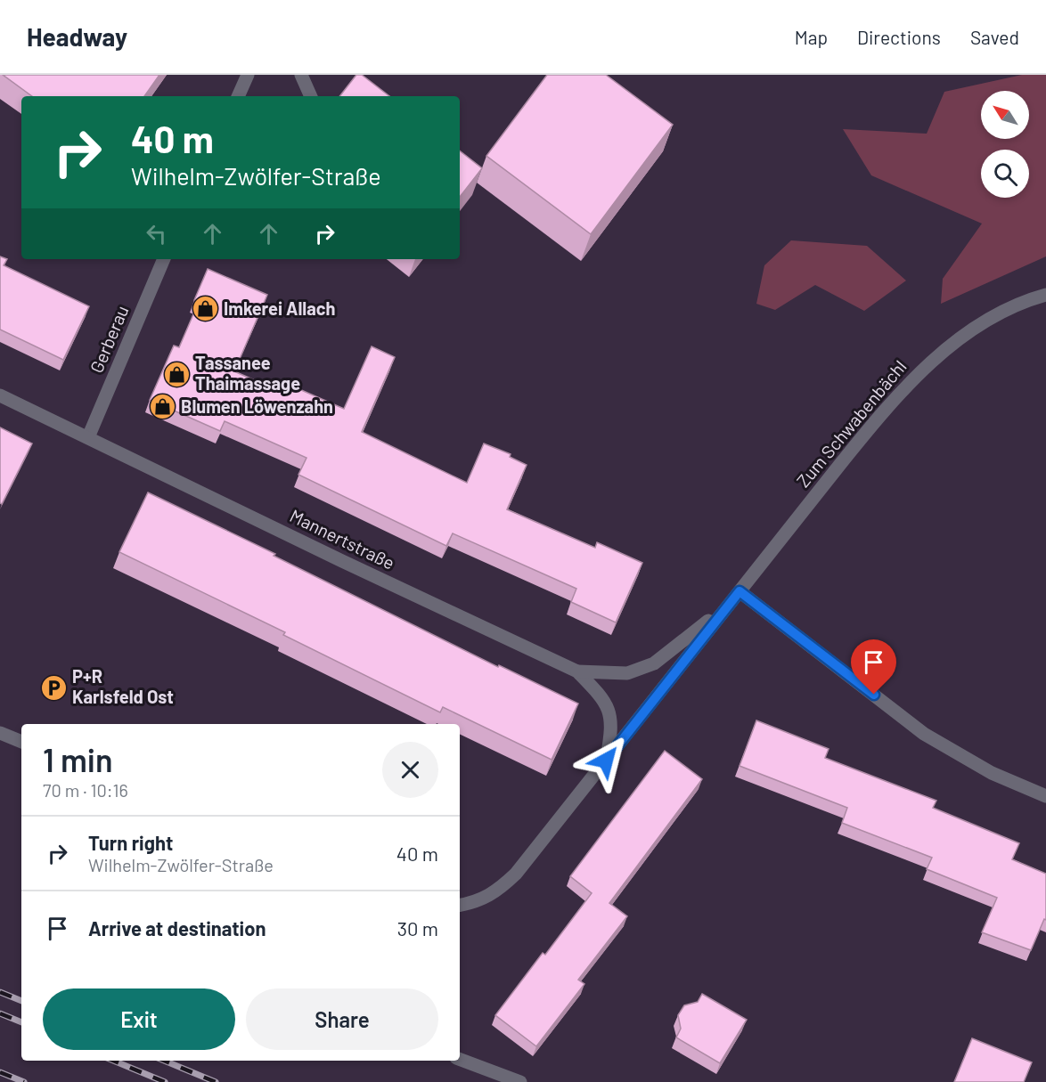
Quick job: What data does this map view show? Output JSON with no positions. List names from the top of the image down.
{
  "streets": {
    "street": ["Gerberau", "Zum Schwabenbächl", "Mannertstraße"]
  },
  "crossings": [
    ["Gerberau", "Mannertstraße"],
    ["Zum Schwabenbächl", "Mannertstraße"]
  ],
  "places": {
    "shop": ["Imkerei Allach", "Tassanee Thaimassage", "Blumen Löwenzahn"],
    "parking": ["P+R Karlsfeld Ost"]
  },
  "north": "top left",
  "page": {
    "header": "Headway",
    "nav": ["Map", "Directions", "Saved"],
    "turn": ["40 m", "Wilhelm-Zwölfer-Straße"],
    "heading": ["1 min", "70 m · 10:16"],
    "list": [
      {
        "name": "Turn right",
        "note": "Wilhelm-Zwölfer-Straße",
        "value": "40 m"
      },
      {
        "name": "Arrive at destination",
        "value": "30 m"
      }
    ],
    "buttons": ["Exit", "Share"]
  }
}
